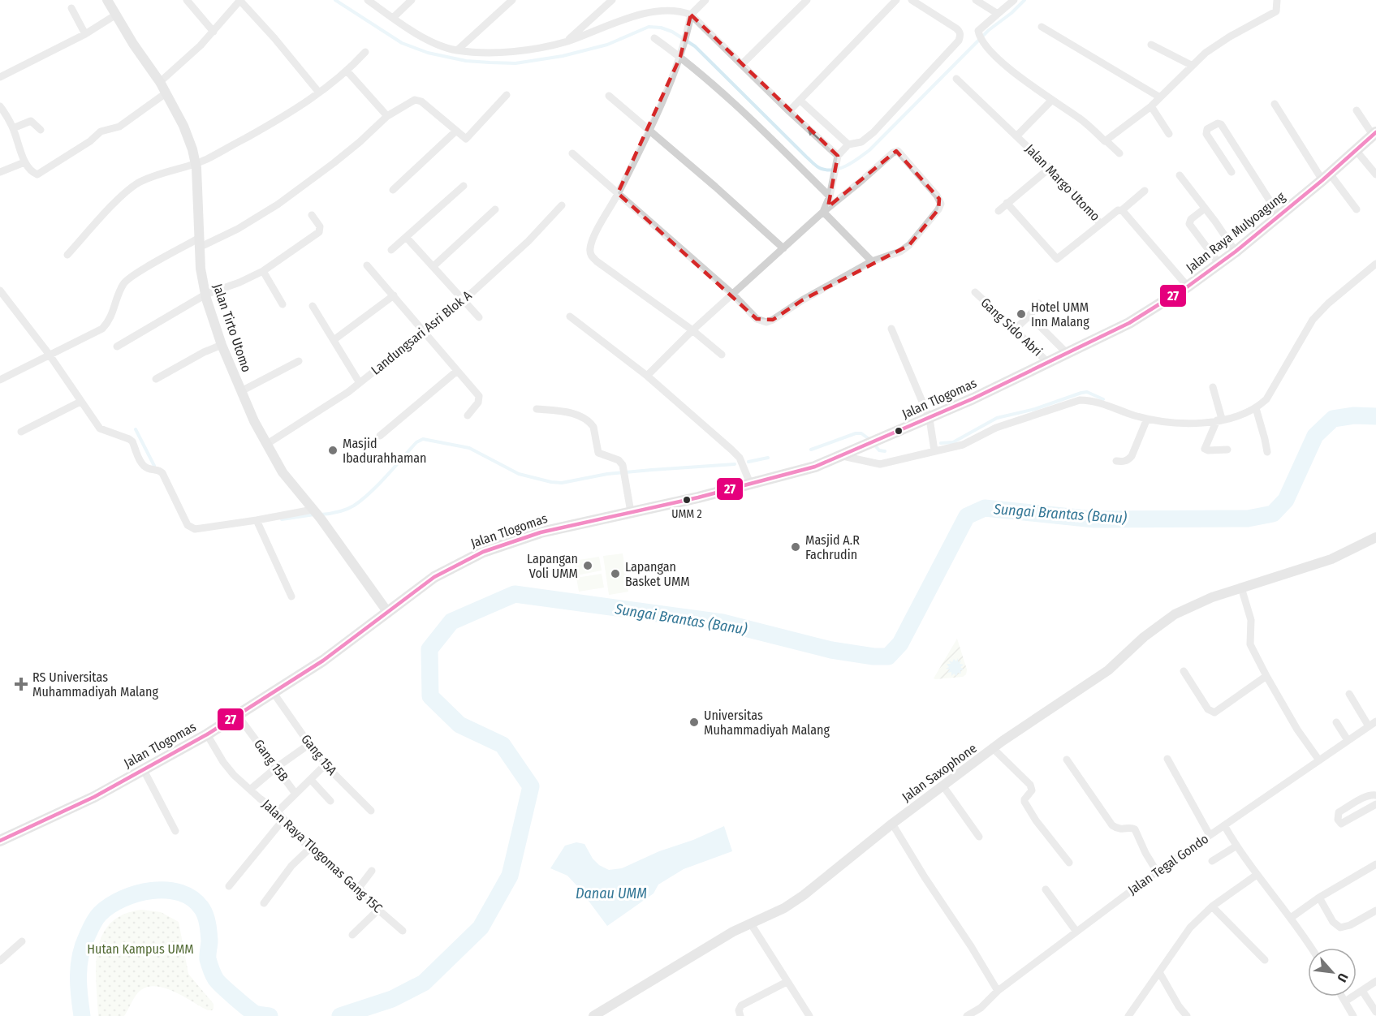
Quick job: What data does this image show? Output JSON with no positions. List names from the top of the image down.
{
  "streets": {
    "main road": [
      "Jalan Raya Mulyoagung",
      "Jalan Tirto Utomo",
      "Jalan Tlogomas",
      "Jalan Saxophone"
    ],
    "street": [
      "Jalan Margo Utomo",
      "Gang Sido Abri",
      "Landungsari Asri Blok A",
      "Gang 15A",
      "Gang 15B",
      "Jalan Raya Tlogomas Gang 15C",
      "Jalan Tegal Gondo"
    ]
  },
  "crossings": [
    ["Jalan Margo Utomo", "Jalan Raya Mulyoagung"],
    ["Jalan Raya Mulyoagung", "Gang Sido Abri"],
    ["Jalan Raya Mulyoagung", "Jalan Tlogomas"],
    ["Gang Sido Abri", "Jalan Tlogomas"],
    ["Jalan Tirto Utomo", "Landungsari Asri Blok A"],
    ["Jalan Tirto Utomo", "Jalan Tlogomas"],
    ["Jalan Tlogomas", "Gang 15A"],
    ["Jalan Tlogomas", "Gang 15B"],
    ["Jalan Tlogomas", "Jalan Raya Tlogomas Gang 15C"],
    ["Gang 15A", "Gang 15B"]
  ],
  "water": ["Sungai Brantas (Banu)", "Danau UMM"],
  "parks": ["Hutan Kampus UMM"],
  "places": {
    "other": [
      "Hotel UMM Inn Malang",
      "Masjid Ibadurahhaman",
      "UMM 2",
      "Masjid A.R Fachrudin",
      "Lapangan Voli UMM",
      "Lapangan Basket UMM",
      "Universitas Muhammadiyah Malang"
    ],
    "health": ["RS Universitas Muhammadiyah Malang"]
  },
  "lines": ["transit line 27"],
  "north": "bottom right"
}
